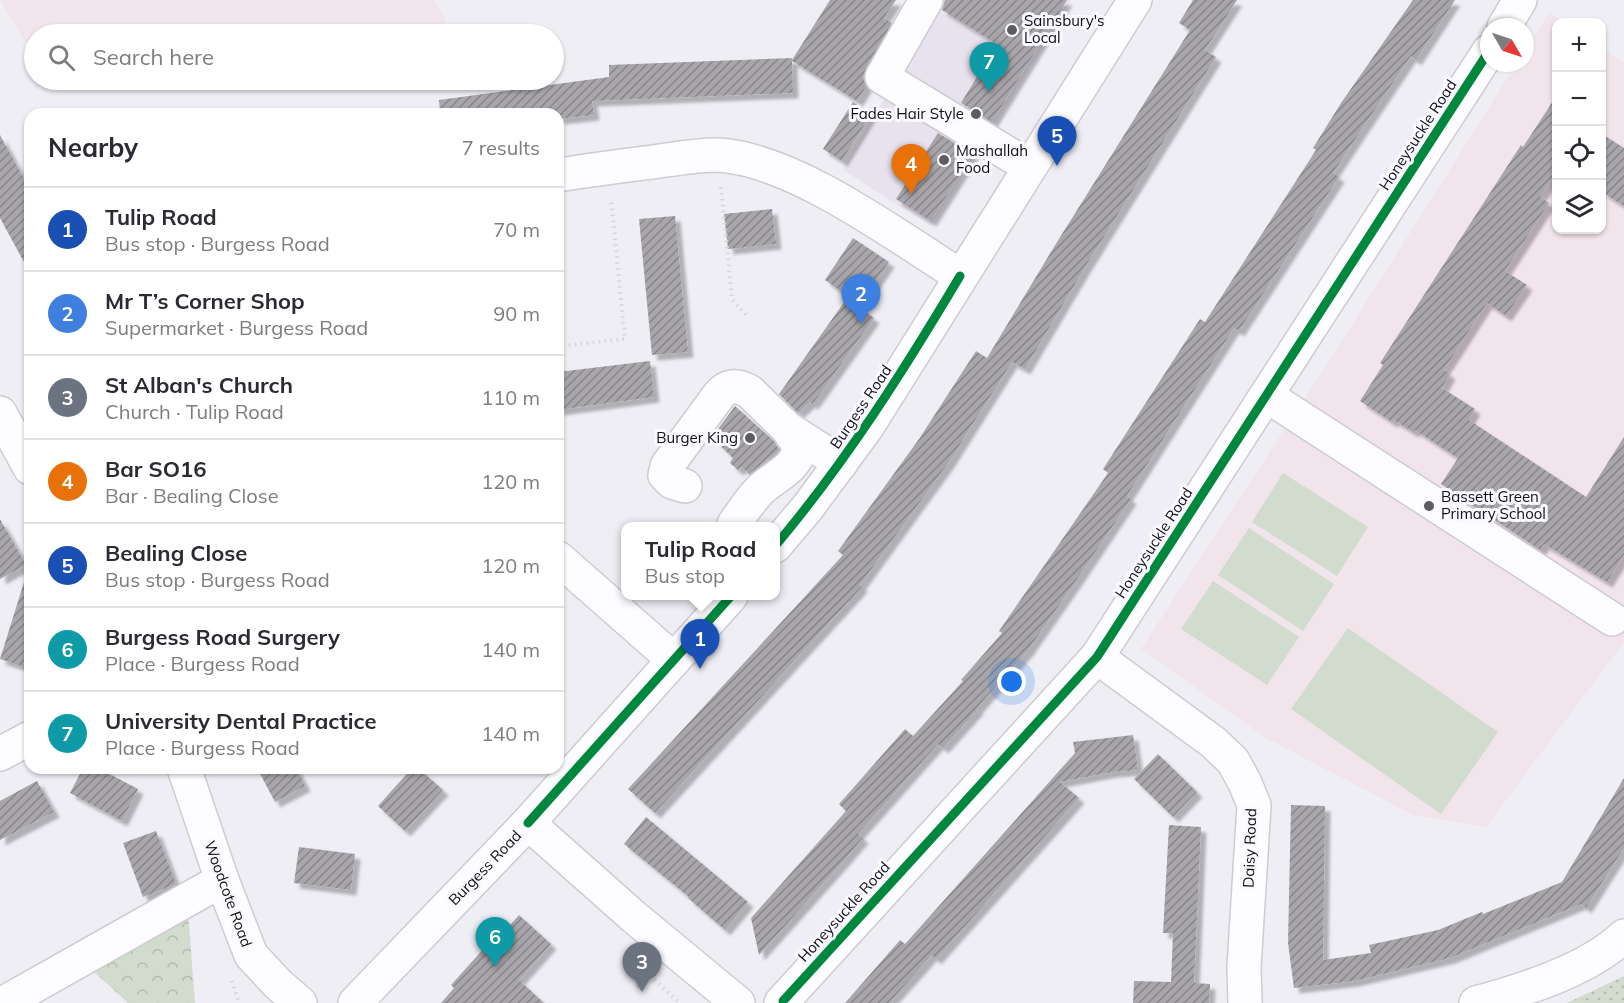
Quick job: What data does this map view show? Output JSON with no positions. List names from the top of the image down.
{
  "streets": {
    "street": [
      "Honeysuckle Road",
      "Burgess Road",
      "Daisy Road",
      "Woodcote Road"
    ]
  },
  "crossings": [
    ["Honeysuckle Road", "Daisy Road"]
  ],
  "places": [
    "Sainsbury's Local",
    "Fades Hair Style",
    "Mashallah Food",
    "Burger King",
    "Bassett Green Primary School"
  ],
  "north": "bottom right",
  "page": {
    "map_buttons": ["+", "−"],
    "search": "Search here",
    "pins": [
      "7",
      "5",
      "4",
      "2",
      "1",
      "6",
      "3"
    ],
    "heading": ["Nearby", "7 results"],
    "list": [
      {
        "mark": "1",
        "name": "Tulip Road",
        "note": "Bus stop · Burgess Road",
        "value": "70 m"
      },
      {
        "mark": "2",
        "name": "Mr T’s Corner Shop",
        "note": "Supermarket · Burgess Road",
        "value": "90 m"
      },
      {
        "mark": "3",
        "name": "St Alban's Church",
        "note": "Church · Tulip Road",
        "value": "110 m"
      },
      {
        "mark": "4",
        "name": "Bar SO16",
        "note": "Bar · Bealing Close",
        "value": "120 m"
      },
      {
        "mark": "5",
        "name": "Bealing Close",
        "note": "Bus stop · Burgess Road",
        "value": "120 m"
      },
      {
        "mark": "6",
        "name": "Burgess Road Surgery",
        "note": "Place · Burgess Road",
        "value": "140 m"
      },
      {
        "mark": "7",
        "name": "University Dental Practice",
        "note": "Place · Burgess Road",
        "value": "140 m"
      }
    ],
    "popup": ["Tulip Road", "Bus stop"]
  }
}
